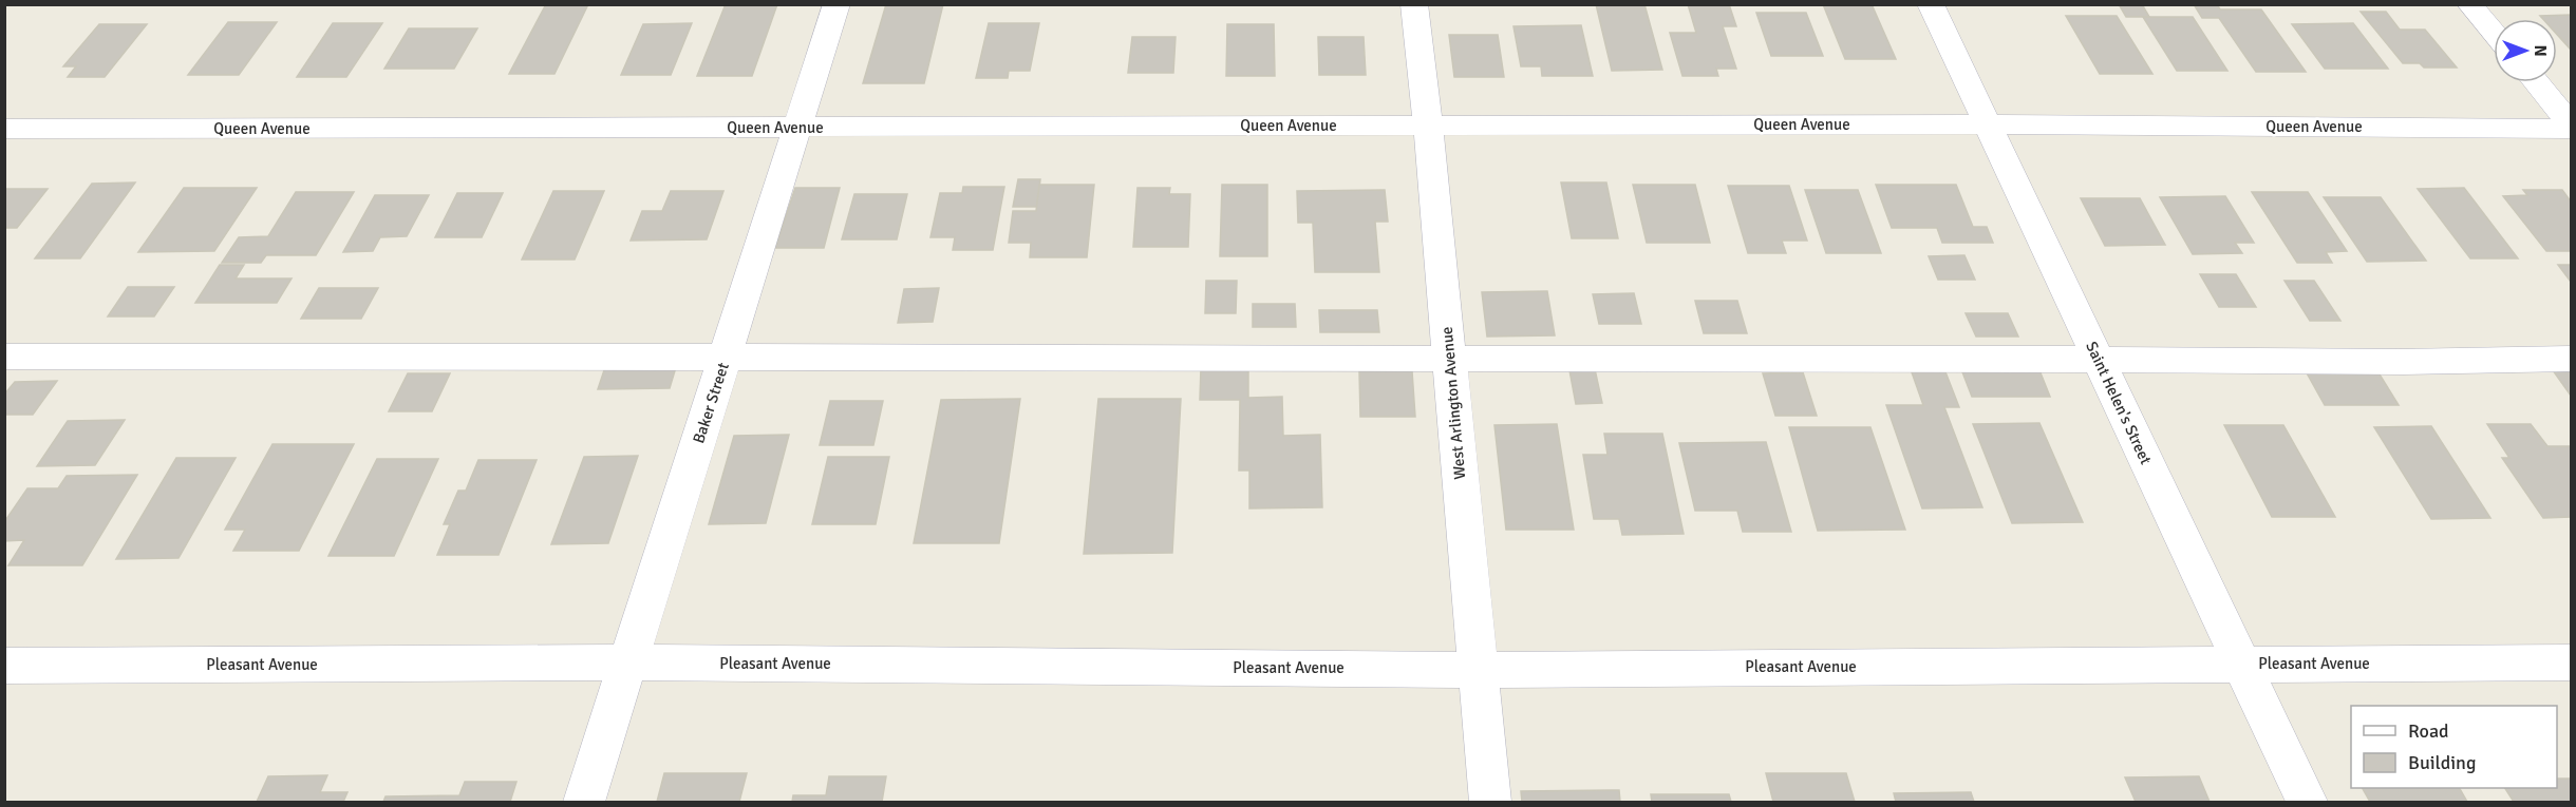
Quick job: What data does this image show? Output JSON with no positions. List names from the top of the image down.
{
  "streets": {
    "street": [
      "Queen Avenue",
      "Baker Street",
      "West Arlington Avenue",
      "Saint Helen's Street",
      "Pleasant Avenue"
    ]
  },
  "crossings": [
    ["Queen Avenue", "Baker Street"],
    ["Queen Avenue", "West Arlington Avenue"],
    ["Queen Avenue", "Saint Helen's Street"],
    ["Baker Street", "Pleasant Avenue"],
    ["West Arlington Avenue", "Pleasant Avenue"],
    ["Saint Helen's Street", "Pleasant Avenue"]
  ],
  "legend": ["Road", "Building"],
  "north": "right"
}
